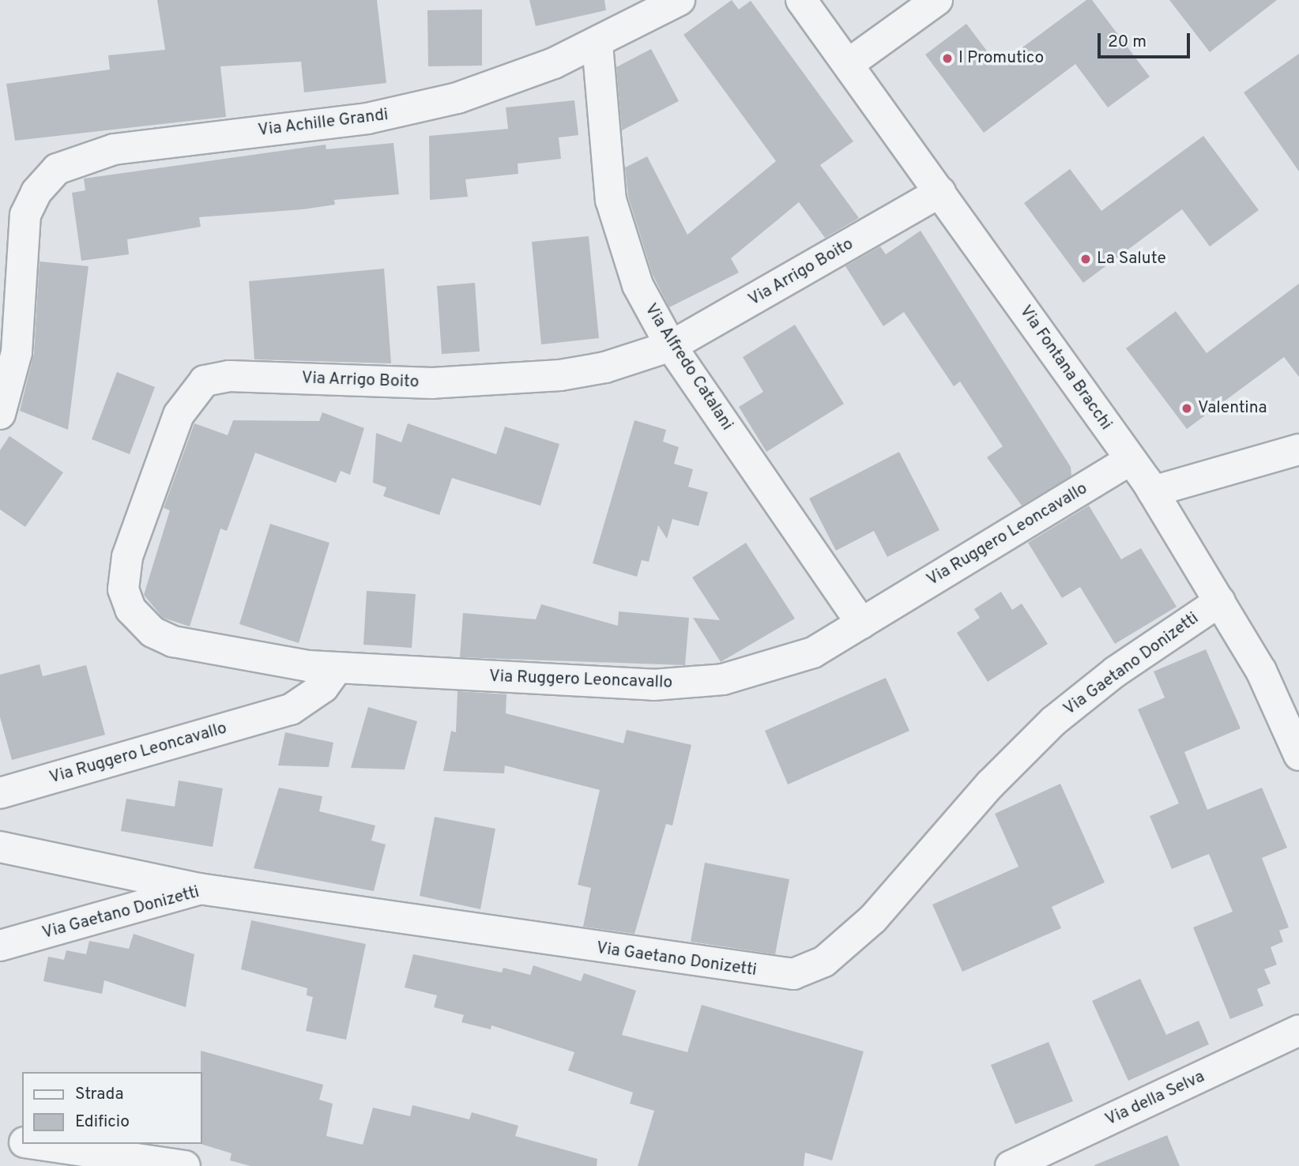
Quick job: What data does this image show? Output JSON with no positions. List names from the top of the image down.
{
  "streets": {
    "street": [
      "Via Achille Grandi",
      "Via Arrigo Boito",
      "Via Alfredo Catalani",
      "Via Fontana Bracchi",
      "Via Ruggero Leoncavallo",
      "Via Gaetano Donizetti",
      "Via della Selva"
    ]
  },
  "crossings": [
    ["Via Achille Grandi", "Via Alfredo Catalani"],
    ["Via Arrigo Boito", "Via Alfredo Catalani"],
    ["Via Arrigo Boito", "Via Fontana Bracchi"],
    ["Via Arrigo Boito", "Via Ruggero Leoncavallo"],
    ["Via Alfredo Catalani", "Via Ruggero Leoncavallo"],
    ["Via Fontana Bracchi", "Via Ruggero Leoncavallo"],
    ["Via Fontana Bracchi", "Via Gaetano Donizetti"]
  ],
  "places": ["I Promutico", "La Salute", "Valentina"],
  "legend": ["Strada", "Edificio"],
  "scale_bar": "20 m"
}
